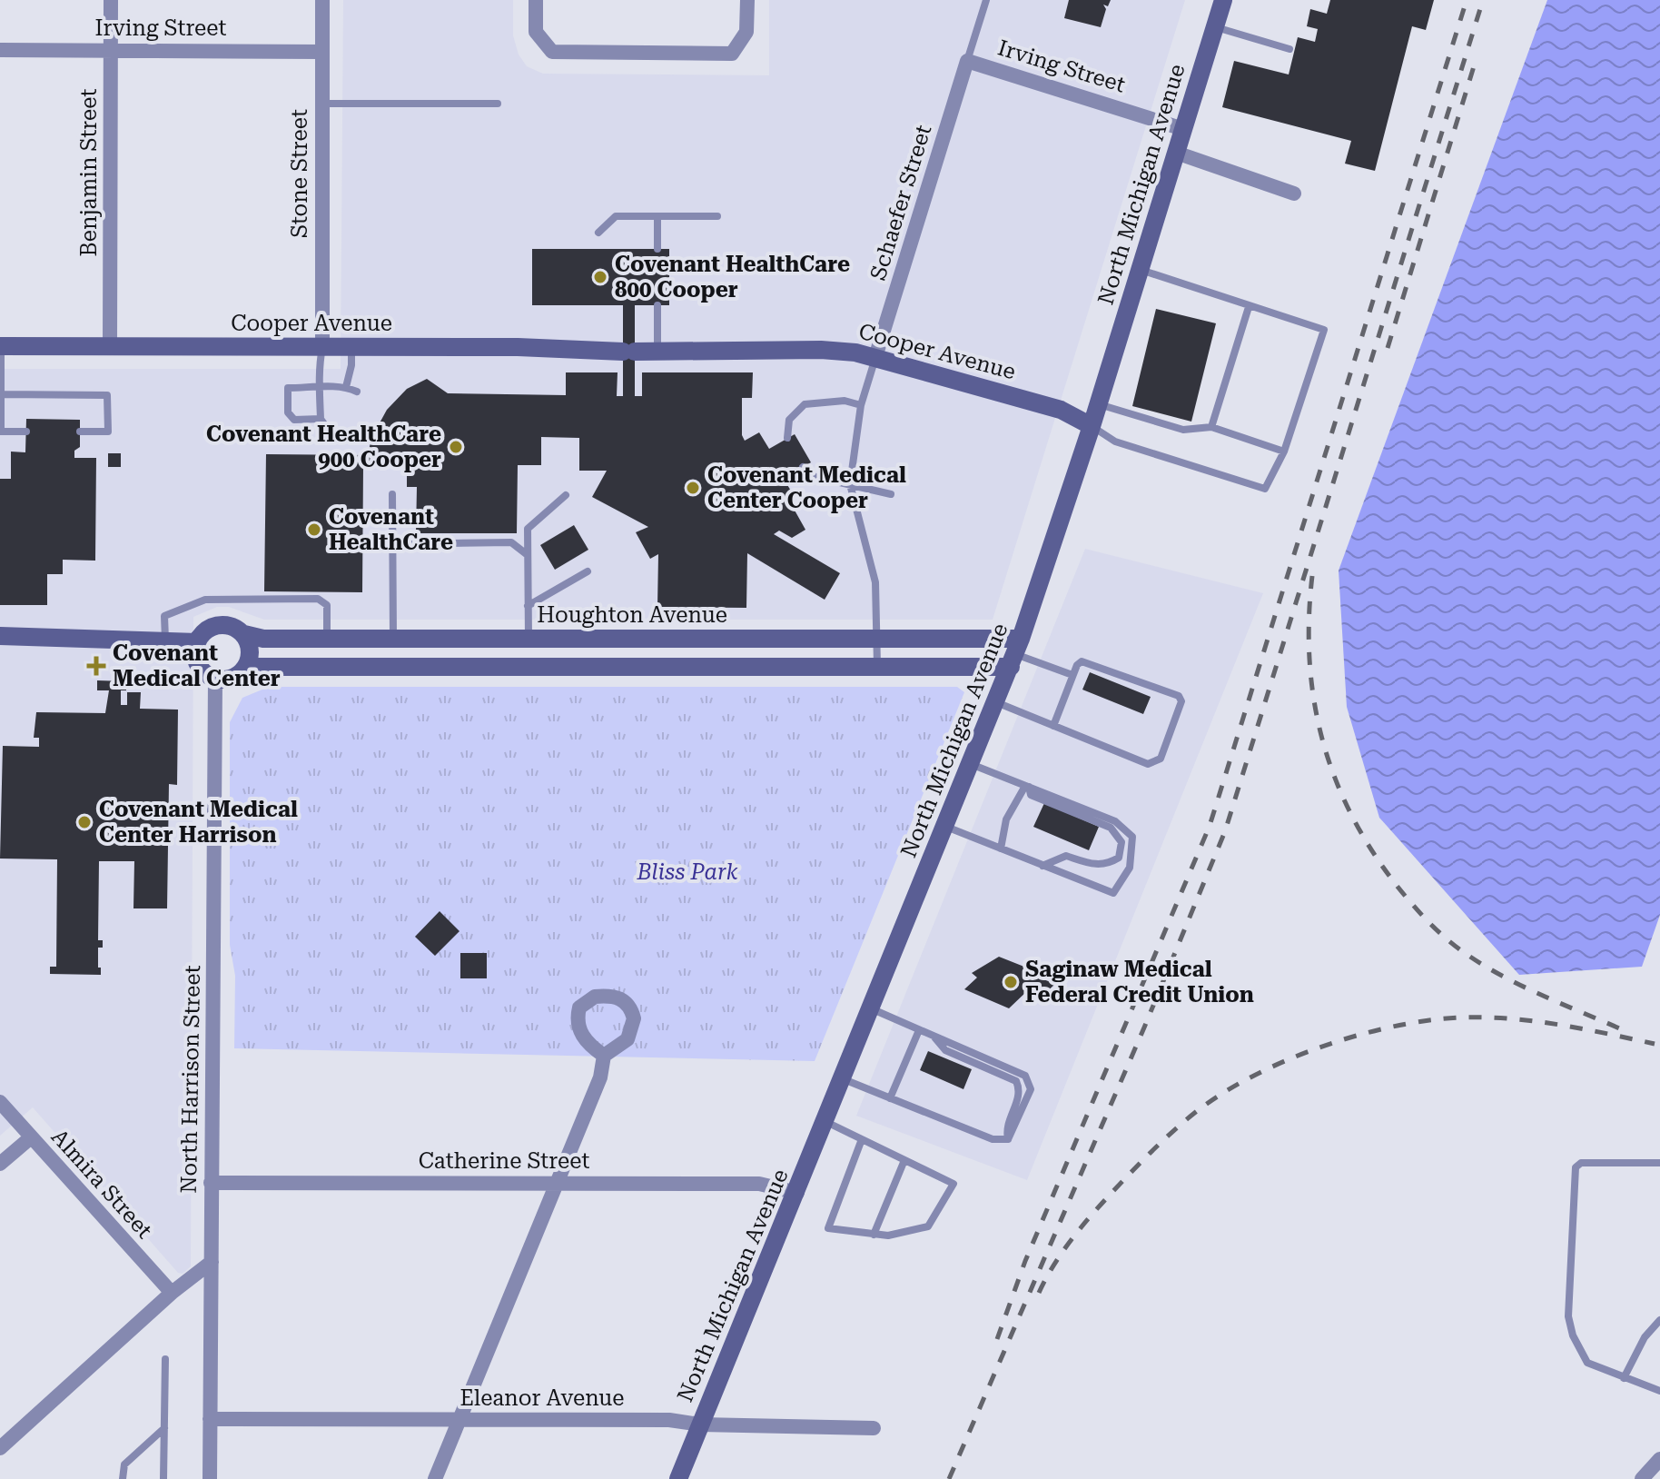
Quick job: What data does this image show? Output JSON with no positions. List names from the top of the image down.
{
  "streets": {
    "street": [
      "Irving Street",
      "Benjamin Street",
      "Stone Street",
      "North Michigan Avenue",
      "Schaefer Street",
      "Cooper Avenue",
      "Houghton Avenue",
      "North Harrison Street",
      "Catherine Street",
      "Almira Street",
      "Eleanor Avenue"
    ]
  },
  "crossings": [
    ["Irving Street", "Benjamin Street"],
    ["Irving Street", "Stone Street"],
    ["Irving Street", "North Michigan Avenue"],
    ["Irving Street", "Schaefer Street"],
    ["Benjamin Street", "Cooper Avenue"],
    ["Stone Street", "Cooper Avenue"],
    ["North Michigan Avenue", "Cooper Avenue"],
    ["North Michigan Avenue", "Houghton Avenue"],
    ["North Michigan Avenue", "Catherine Street"],
    ["North Michigan Avenue", "Eleanor Avenue"],
    ["Schaefer Street", "Cooper Avenue"],
    ["Houghton Avenue", "North Harrison Street"],
    ["North Harrison Street", "Catherine Street"],
    ["North Harrison Street", "Eleanor Avenue"]
  ],
  "parks": ["Bliss Park"],
  "places": {
    "other": [
      "Covenant HealthCare 800 Cooper",
      "Covenant HealthCare 900 Cooper",
      "Covenant Medical Center Cooper",
      "Covenant HealthCare",
      "Covenant Medical Center Harrison",
      "Saginaw Medical Federal Credit Union"
    ],
    "health": ["Covenant Medical Center"]
  }
}
